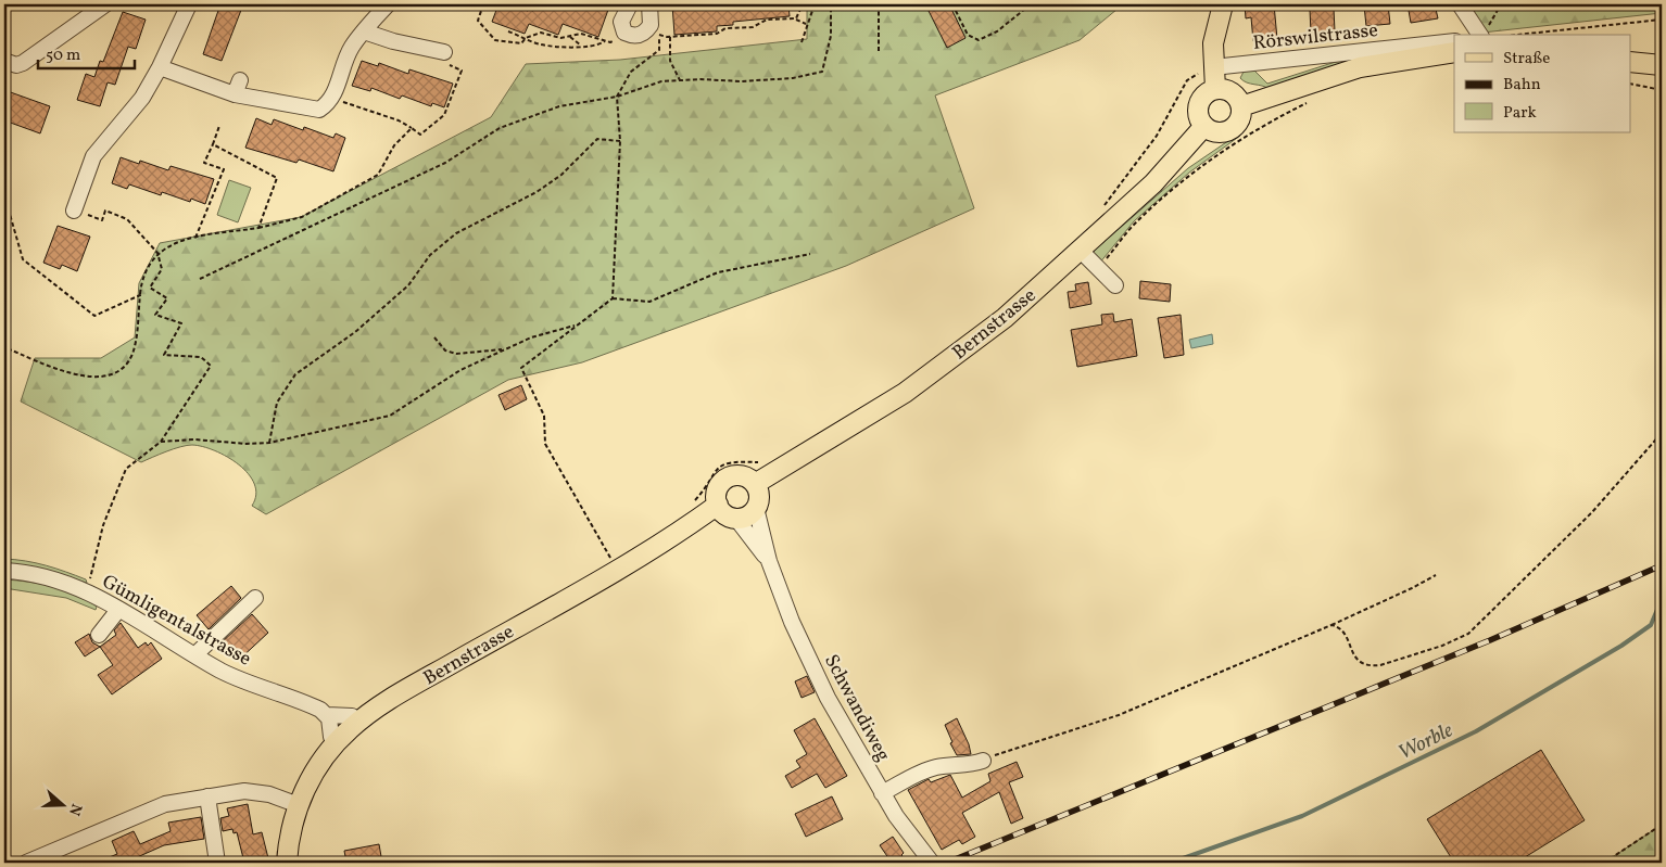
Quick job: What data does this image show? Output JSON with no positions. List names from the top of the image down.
{
  "streets": {
    "main road": ["Bernstrasse"],
    "street": ["Rörswilstrasse", "Gümligentalstrasse", "Schwandiweg"]
  },
  "crossings": [
    ["Bernstrasse", "Gümligentalstrasse"],
    ["Bernstrasse", "Schwandiweg"]
  ],
  "water": ["Worble"],
  "legend": ["Straße", "Bahn", "Park"],
  "scale_bar": "50 m",
  "north": "right"
}
